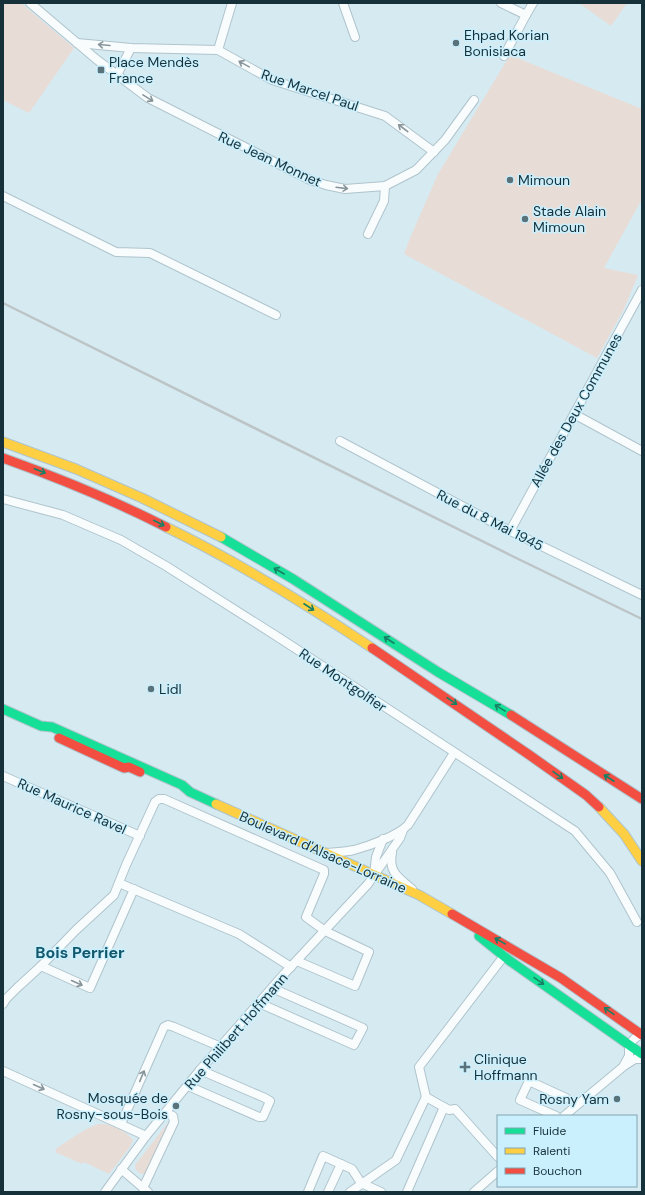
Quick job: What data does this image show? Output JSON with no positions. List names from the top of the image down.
{
  "streets": {
    "main road": ["Boulevard d'Alsace-Lorraine"],
    "street": [
      "Rue Marcel Paul",
      "Rue Jean Monnet",
      "Allée des Deux Communes",
      "Rue du 8 Mai 1945",
      "Rue Montgolfier",
      "Rue Maurice Ravel",
      "Rue Philibert Hoffmann"
    ]
  },
  "crossings": [
    ["Rue Marcel Paul", "Rue Jean Monnet"],
    ["Allée des Deux Communes", "Rue du 8 Mai 1945"],
    ["Rue Montgolfier", "Rue Philibert Hoffmann"],
    ["Boulevard d'Alsace-Lorraine", "Rue Philibert Hoffmann"]
  ],
  "one_way": ["Rue Marcel Paul", "Rue Jean Monnet"],
  "districts": ["Bois Perrier"],
  "places": {
    "other": [
      "Ehpad Korian Bonisiaca",
      "Mimoun",
      "Stade Alain Mimoun",
      "Lidl",
      "Rosny Yam",
      "Mosquée de Rosny-sous-Bois"
    ],
    "transit": ["Place Mendès France"],
    "health": ["Clinique Hoffmann"]
  },
  "legend": ["Fluide", "Ralenti", "Bouchon"]
}
